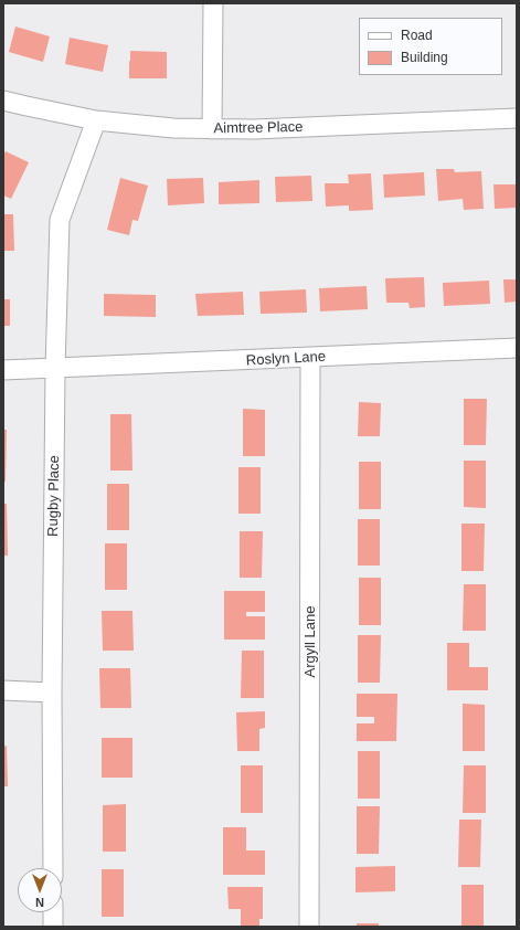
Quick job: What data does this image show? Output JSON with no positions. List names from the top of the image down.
{
  "streets": {
    "street": [
      "Aimtree Place",
      "Roslyn Lane",
      "Rugby Place",
      "Argyll Lane"
    ]
  },
  "crossings": [
    ["Aimtree Place", "Rugby Place"],
    ["Roslyn Lane", "Rugby Place"],
    ["Roslyn Lane", "Argyll Lane"]
  ],
  "legend": ["Road", "Building"],
  "north": "bottom"
}
